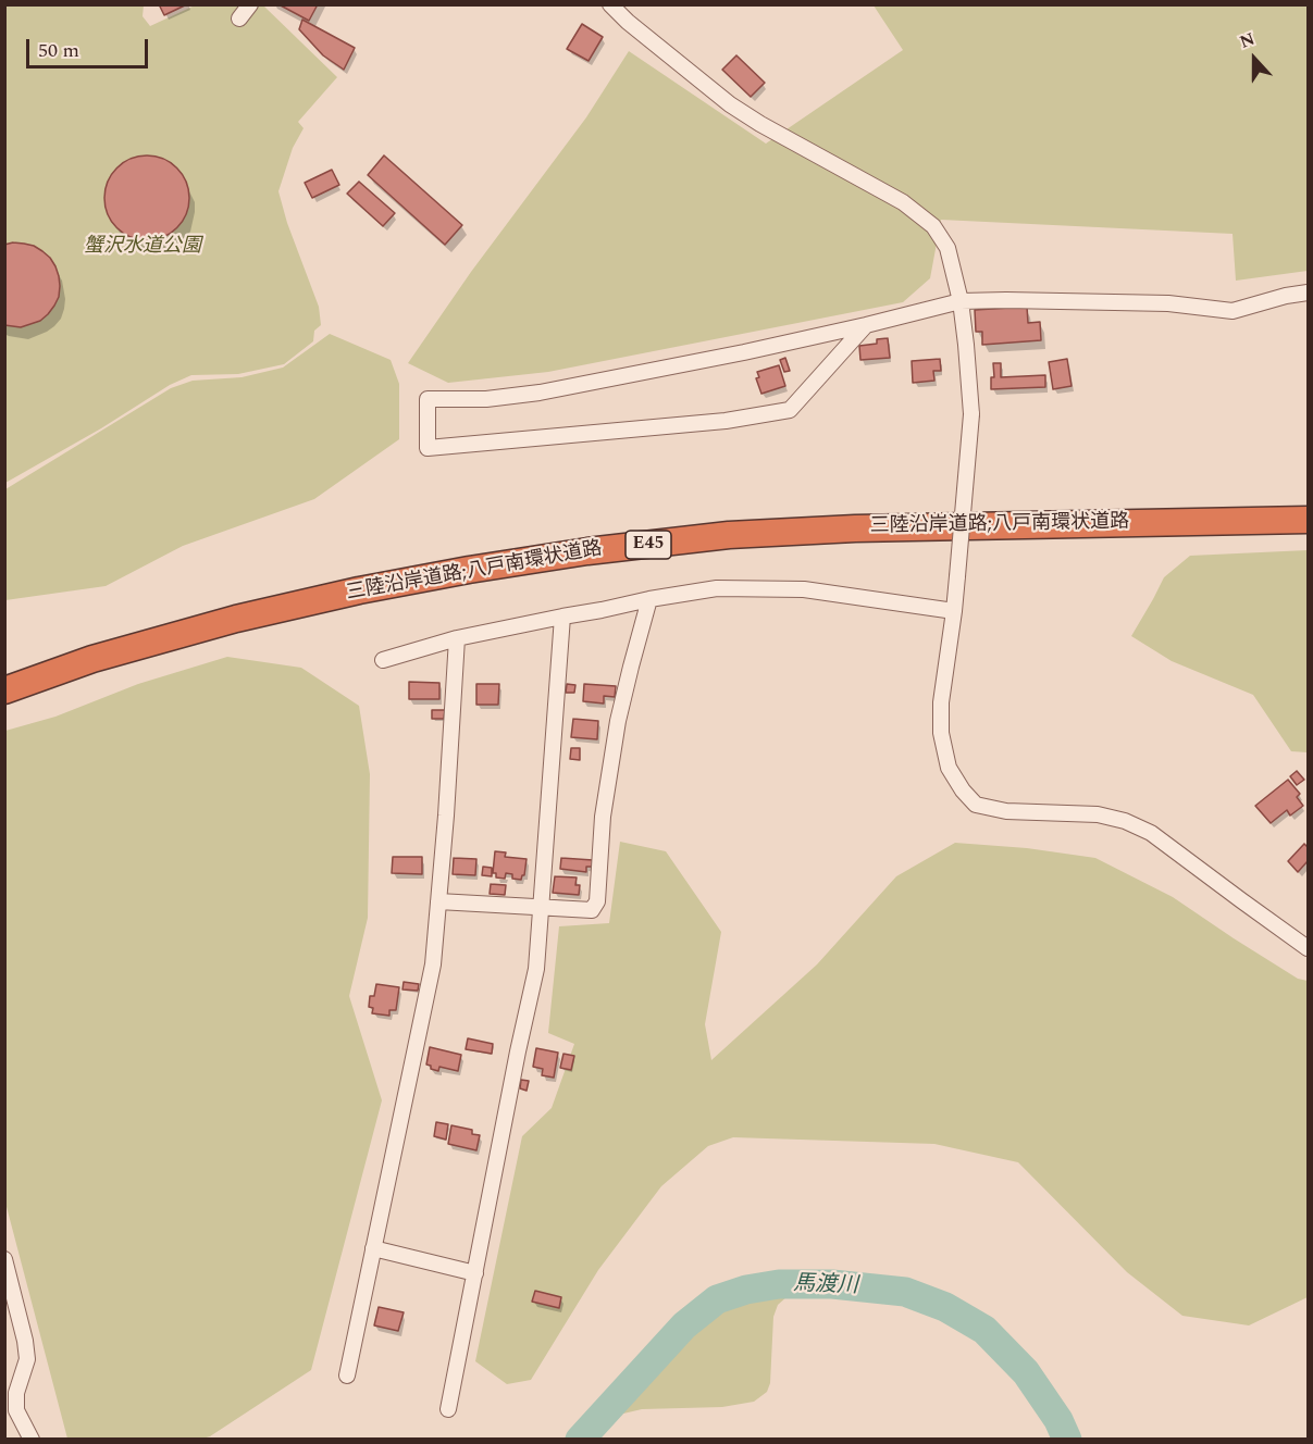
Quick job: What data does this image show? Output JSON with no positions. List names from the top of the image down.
{
  "streets": {
    "highway": ["三陸沿岸道路;八戸南環状道路", "E45"]
  },
  "water": ["馬渡川"],
  "parks": ["蟹沢水道公園"],
  "scale_bar": "50 m",
  "north": "top"
}
